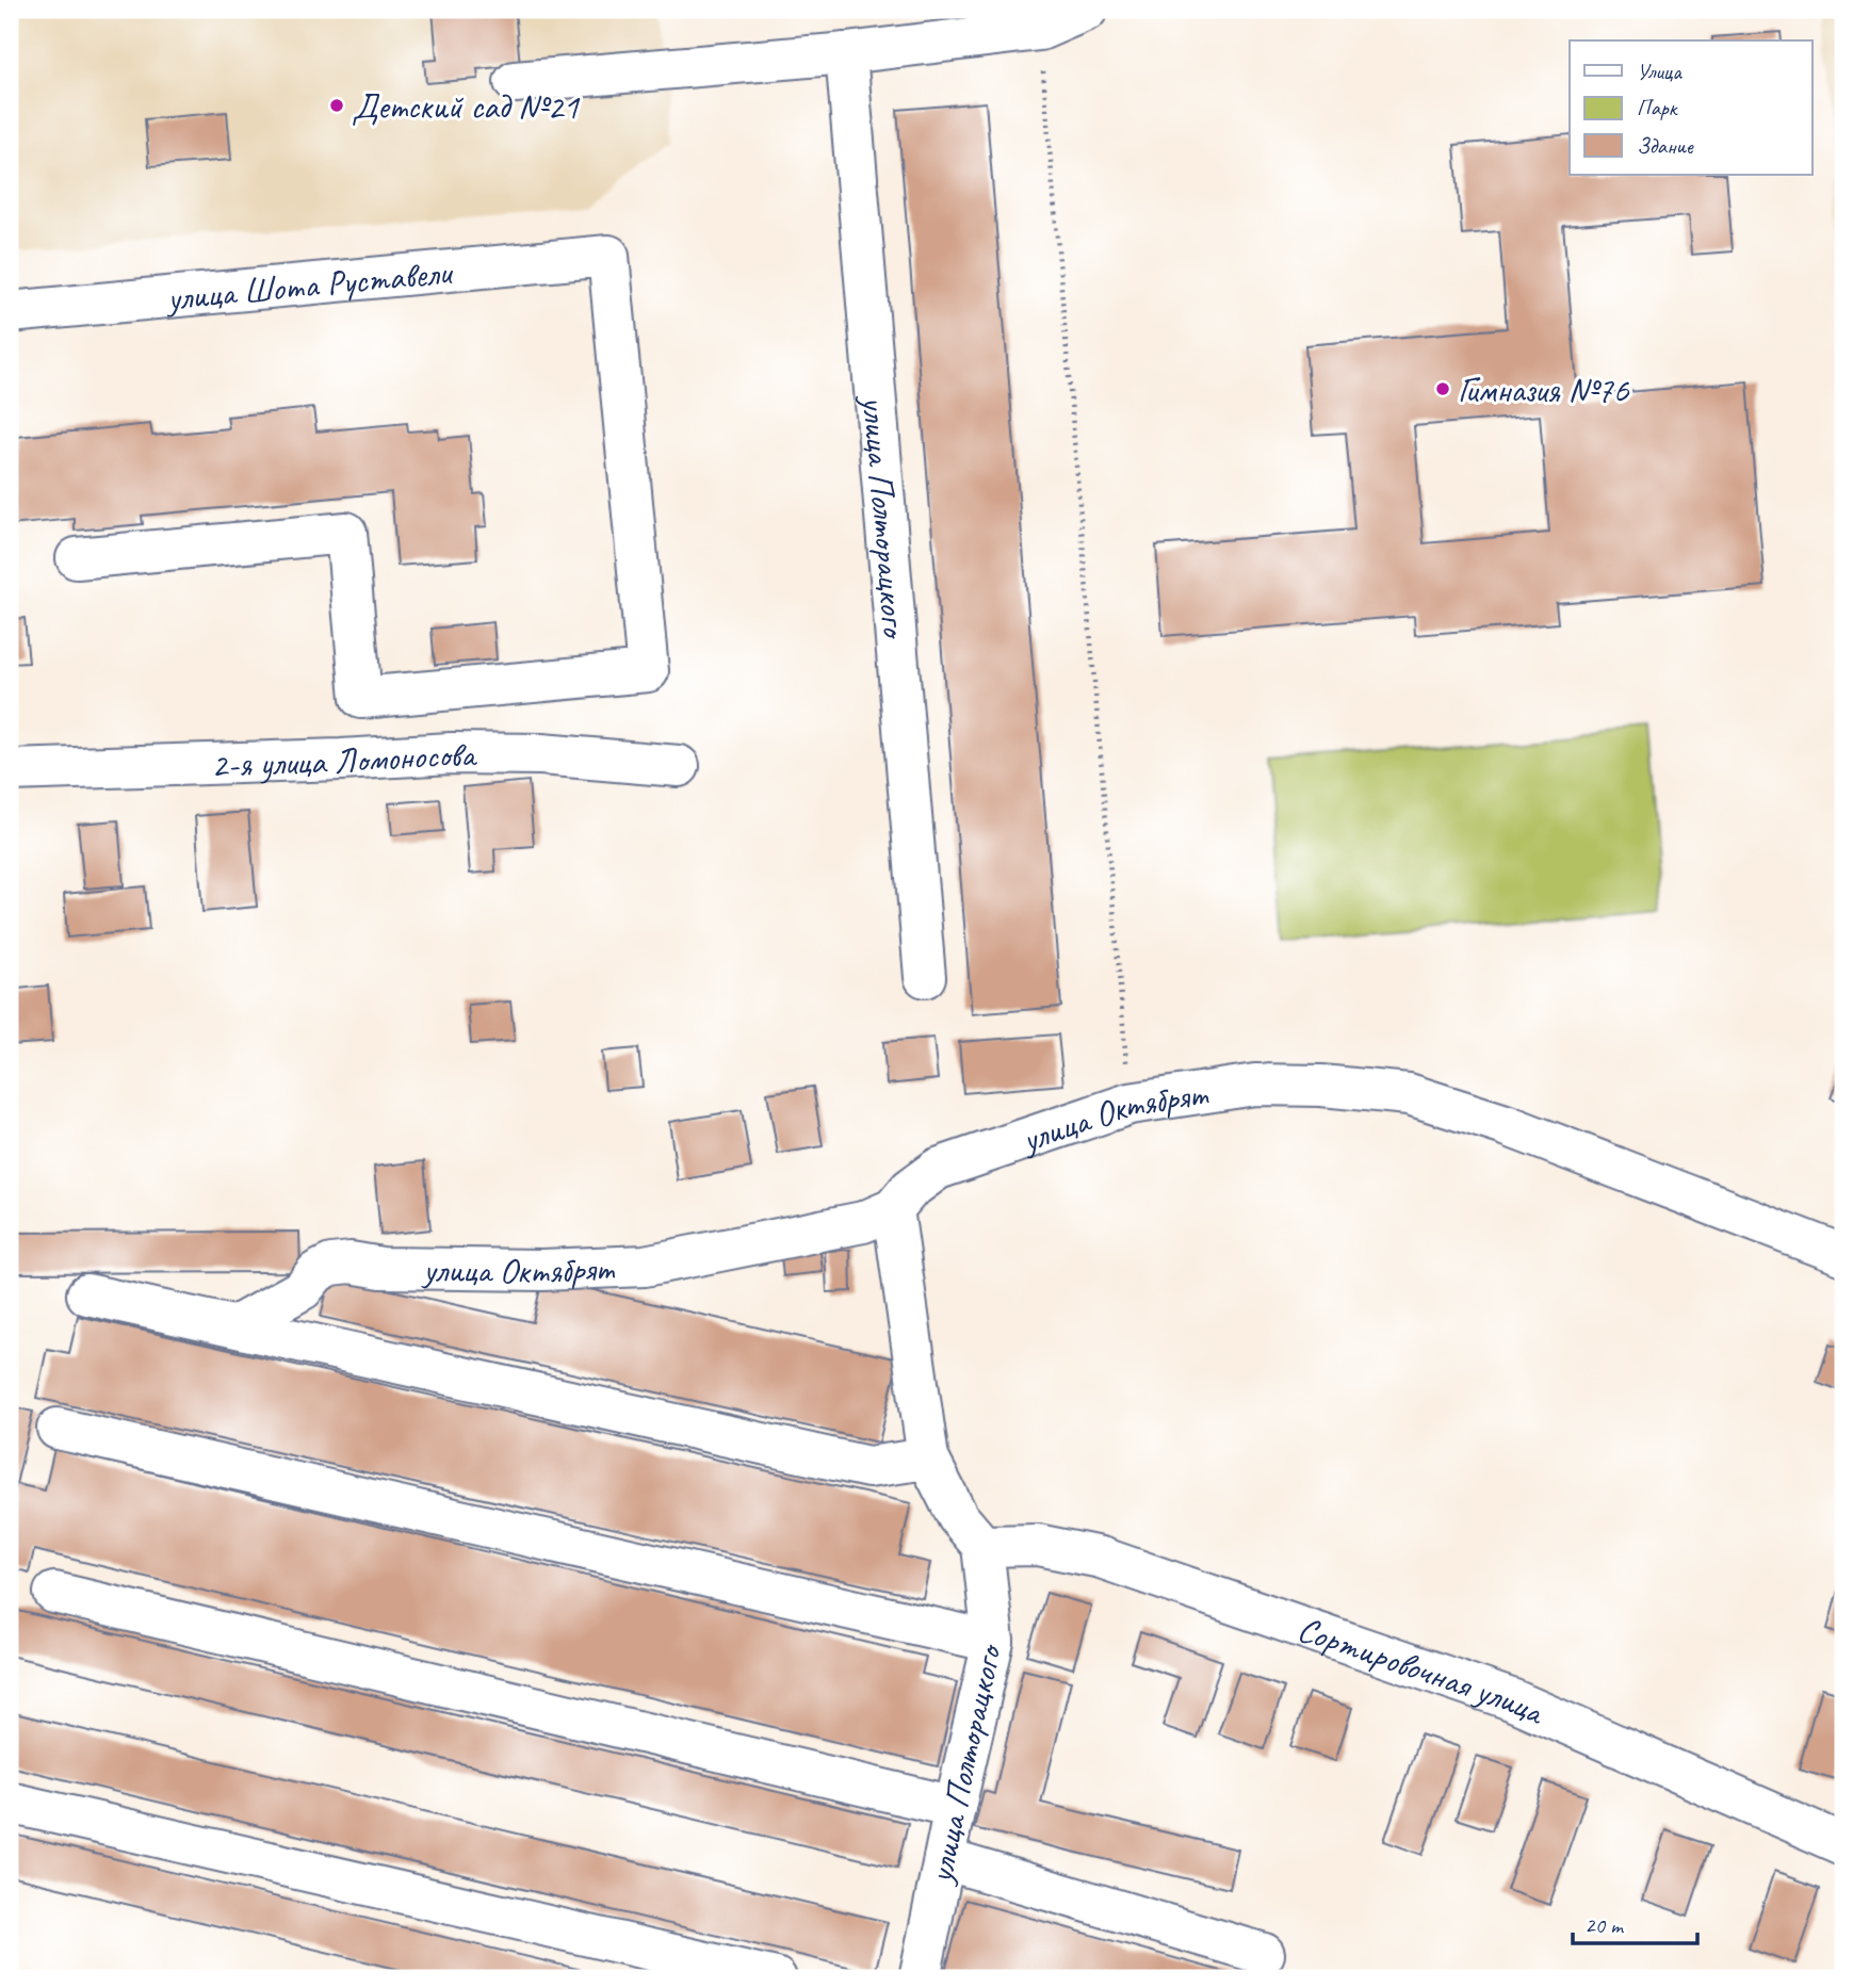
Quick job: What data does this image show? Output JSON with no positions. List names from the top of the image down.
{
  "streets": {
    "street": [
      "улица Шота Руставели",
      "улица Полторацкого",
      "2-я улица Ломоносова",
      "улица Октябрят",
      "Сортировочная улица"
    ]
  },
  "crossings": [
    ["улица Полторацкого", "Сортировочная улица"]
  ],
  "places": ["Детский сад №21", "Гимназия №76"],
  "legend": ["Улица", "Парк", "Здание"],
  "scale_bar": "20 m"
}
